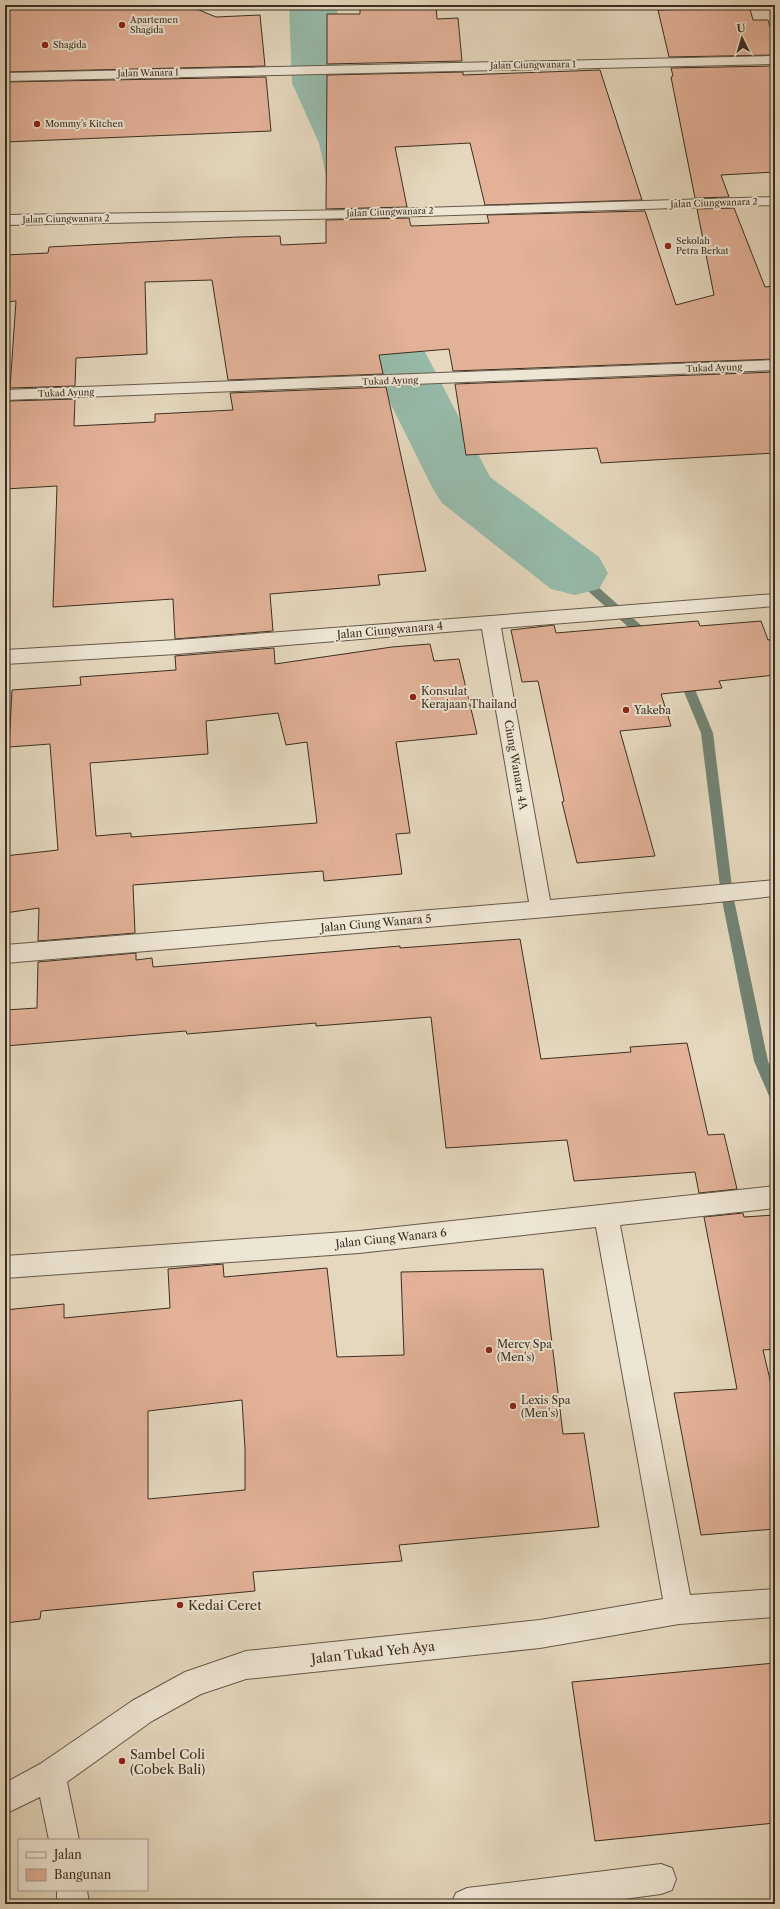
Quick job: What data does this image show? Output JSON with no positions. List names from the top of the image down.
{
  "streets": {
    "street": [
      "Jalan Ciungwanara 1",
      "Jalan Wanara I",
      "Jalan Ciungwanara 2",
      "Tukad Ayung",
      "Jalan Ciungwanara 4",
      "Ciung Wanara 4A",
      "Jalan Ciung Wanara 5",
      "Jalan Ciung Wanara 6",
      "Jalan Tukad Yeh Aya"
    ]
  },
  "crossings": [
    ["Jalan Ciungwanara 1", "Jalan Wanara I"],
    ["Jalan Ciungwanara 4", "Ciung Wanara 4A"],
    ["Ciung Wanara 4A", "Jalan Ciung Wanara 5"]
  ],
  "places": [
    "Apartemen Shagida",
    "Shagida",
    "Mommy's Kitchen",
    "Sekolah Petra Berkat",
    "Konsulat Kerajaan Thailand",
    "Yakeba",
    "Mercy Spa (Men's)",
    "Lexis Spa (Men's)",
    "Kedai Ceret",
    "Sambel Coli (Cobek Bali)"
  ],
  "legend": ["Jalan", "Bangunan"],
  "north": "top"
}
